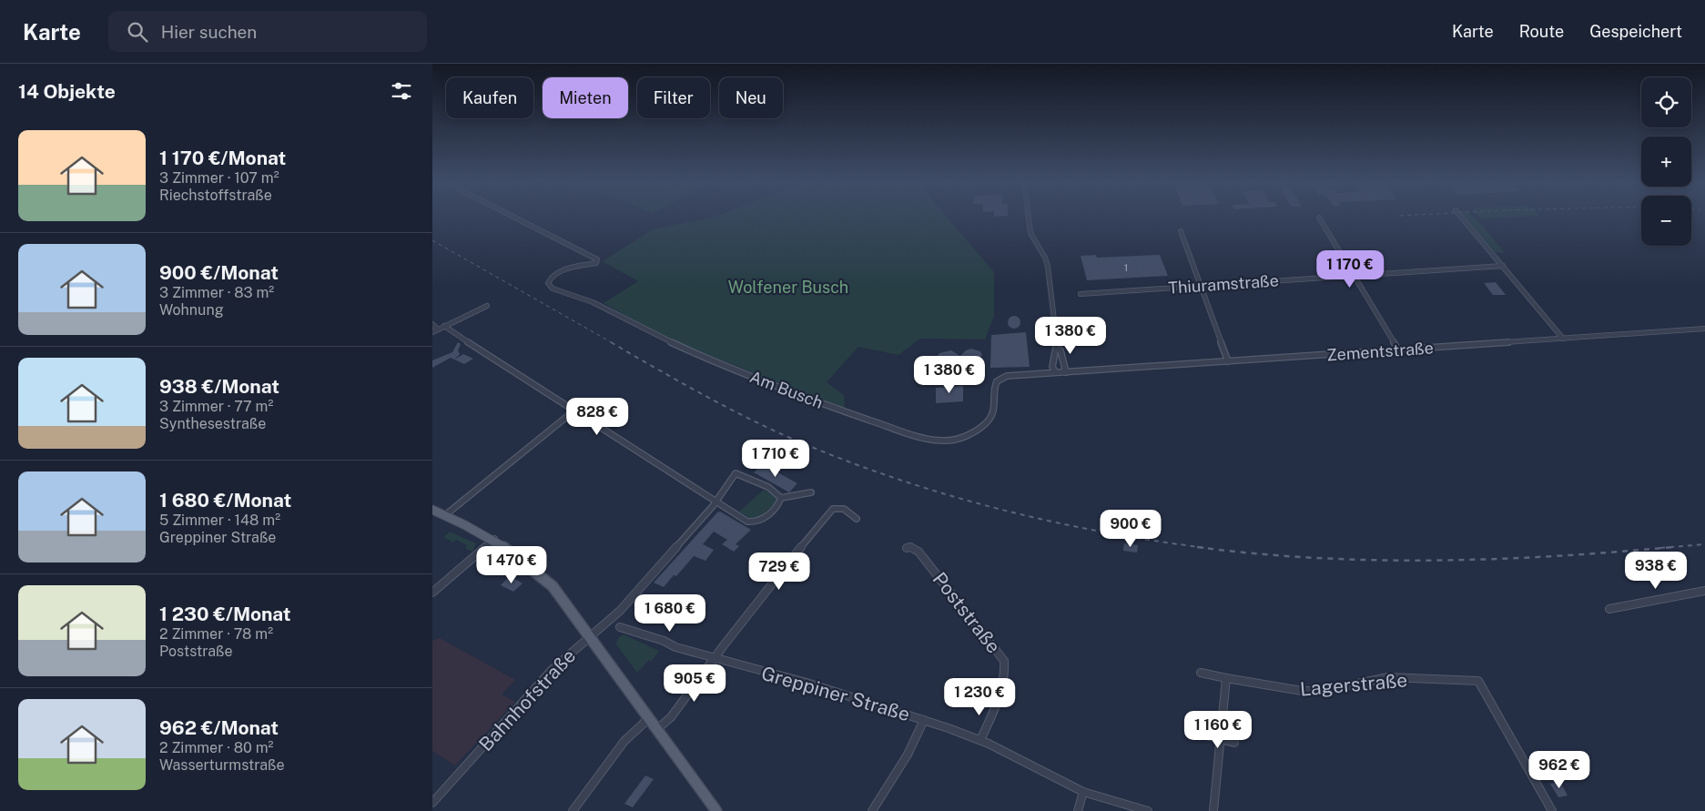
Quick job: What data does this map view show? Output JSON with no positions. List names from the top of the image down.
{
  "streets": {
    "street": [
      "Thiuramstraße",
      "Zementstraße",
      "Am Busch",
      "Poststraße",
      "Lagerstraße",
      "Greppiner Straße",
      "Bahnhofstraße"
    ]
  },
  "crossings": [
    ["Zementstraße", "Am Busch"],
    ["Poststraße", "Greppiner Straße"]
  ],
  "parks": ["Wolfener Busch"],
  "house_numbers": ["1"],
  "page": {
    "header": "Karte",
    "search": "Hier suchen",
    "nav": ["Karte", "Route", "Gespeichert"],
    "heading": "14 Objekte",
    "map_buttons": ["+", "−"],
    "chip": [
      "Kaufen",
      "Mieten",
      "Filter",
      "Neu"
    ],
    "list": [
      {
        "name": "1 170 €/Monat",
        "note": "3 Zimmer · 107 m² · Riechstoffstraße"
      },
      {
        "name": "900 €/Monat",
        "note": "3 Zimmer · 83 m² · Wohnung"
      },
      {
        "name": "938 €/Monat",
        "note": "3 Zimmer · 77 m² · Synthesestraße"
      },
      {
        "name": "1 680 €/Monat",
        "note": "5 Zimmer · 148 m² · Greppiner Straße"
      },
      {
        "name": "1 230 €/Monat",
        "note": "2 Zimmer · 78 m² · Poststraße"
      },
      {
        "name": "962 €/Monat",
        "note": "2 Zimmer · 80 m² · Wasserturmstraße"
      }
    ],
    "price": [
      "1 170 €",
      "1 380 €",
      "1 380 €",
      "828 €",
      "1 710 €",
      "900 €",
      "1 470 €",
      "938 €",
      "729 €",
      "1 680 €",
      "905 €",
      "1 230 €",
      "1 160 €",
      "962 €"
    ]
  }
}
